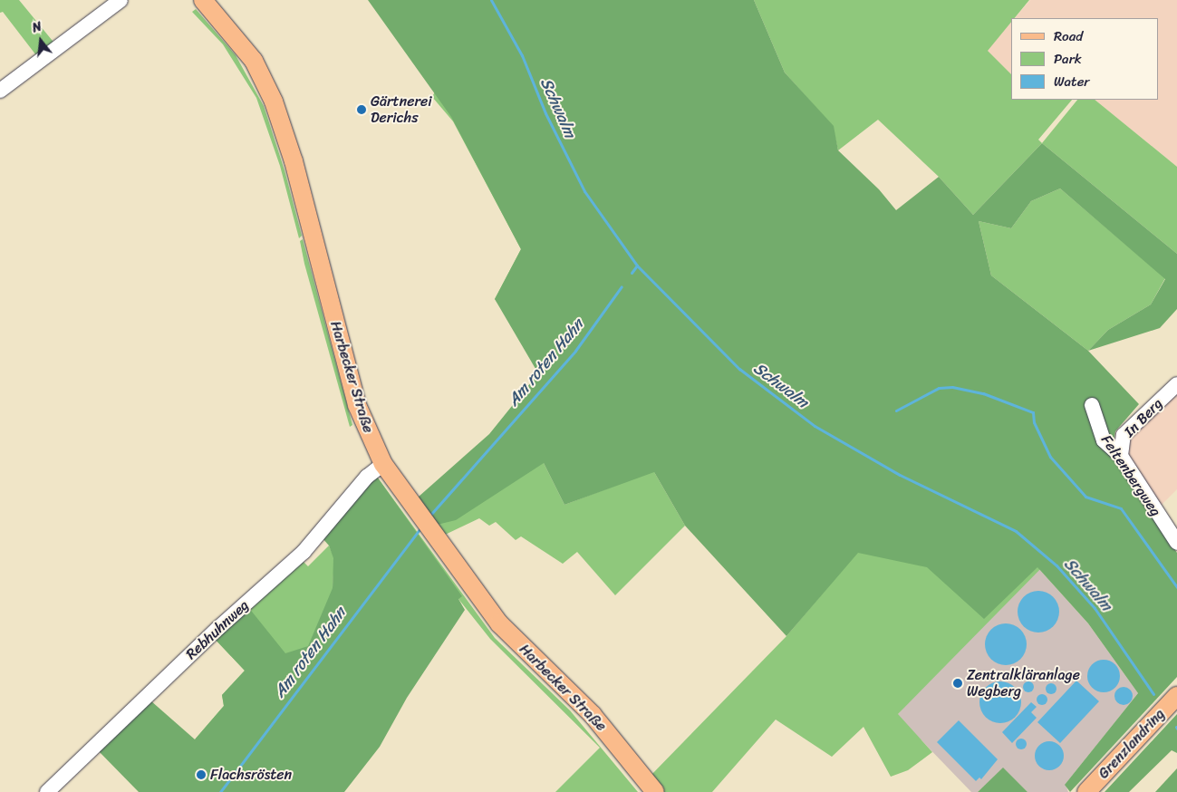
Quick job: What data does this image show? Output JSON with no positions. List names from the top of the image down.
{
  "streets": {
    "main road": ["Harbecker Straße", "Grenzlandring"],
    "street": ["In Berg", "Feltenbergweg", "Rebhuhnweg"]
  },
  "crossings": [
    ["Harbecker Straße", "Rebhuhnweg"],
    ["In Berg", "Feltenbergweg"]
  ],
  "water": ["Schwalm", "Am roten Hahn"],
  "places": ["Gärtnerei Derichs", "Zentralkläranlage Wegberg", "Flachsrösten"],
  "legend": ["Road", "Park", "Water"],
  "north": "top"
}
